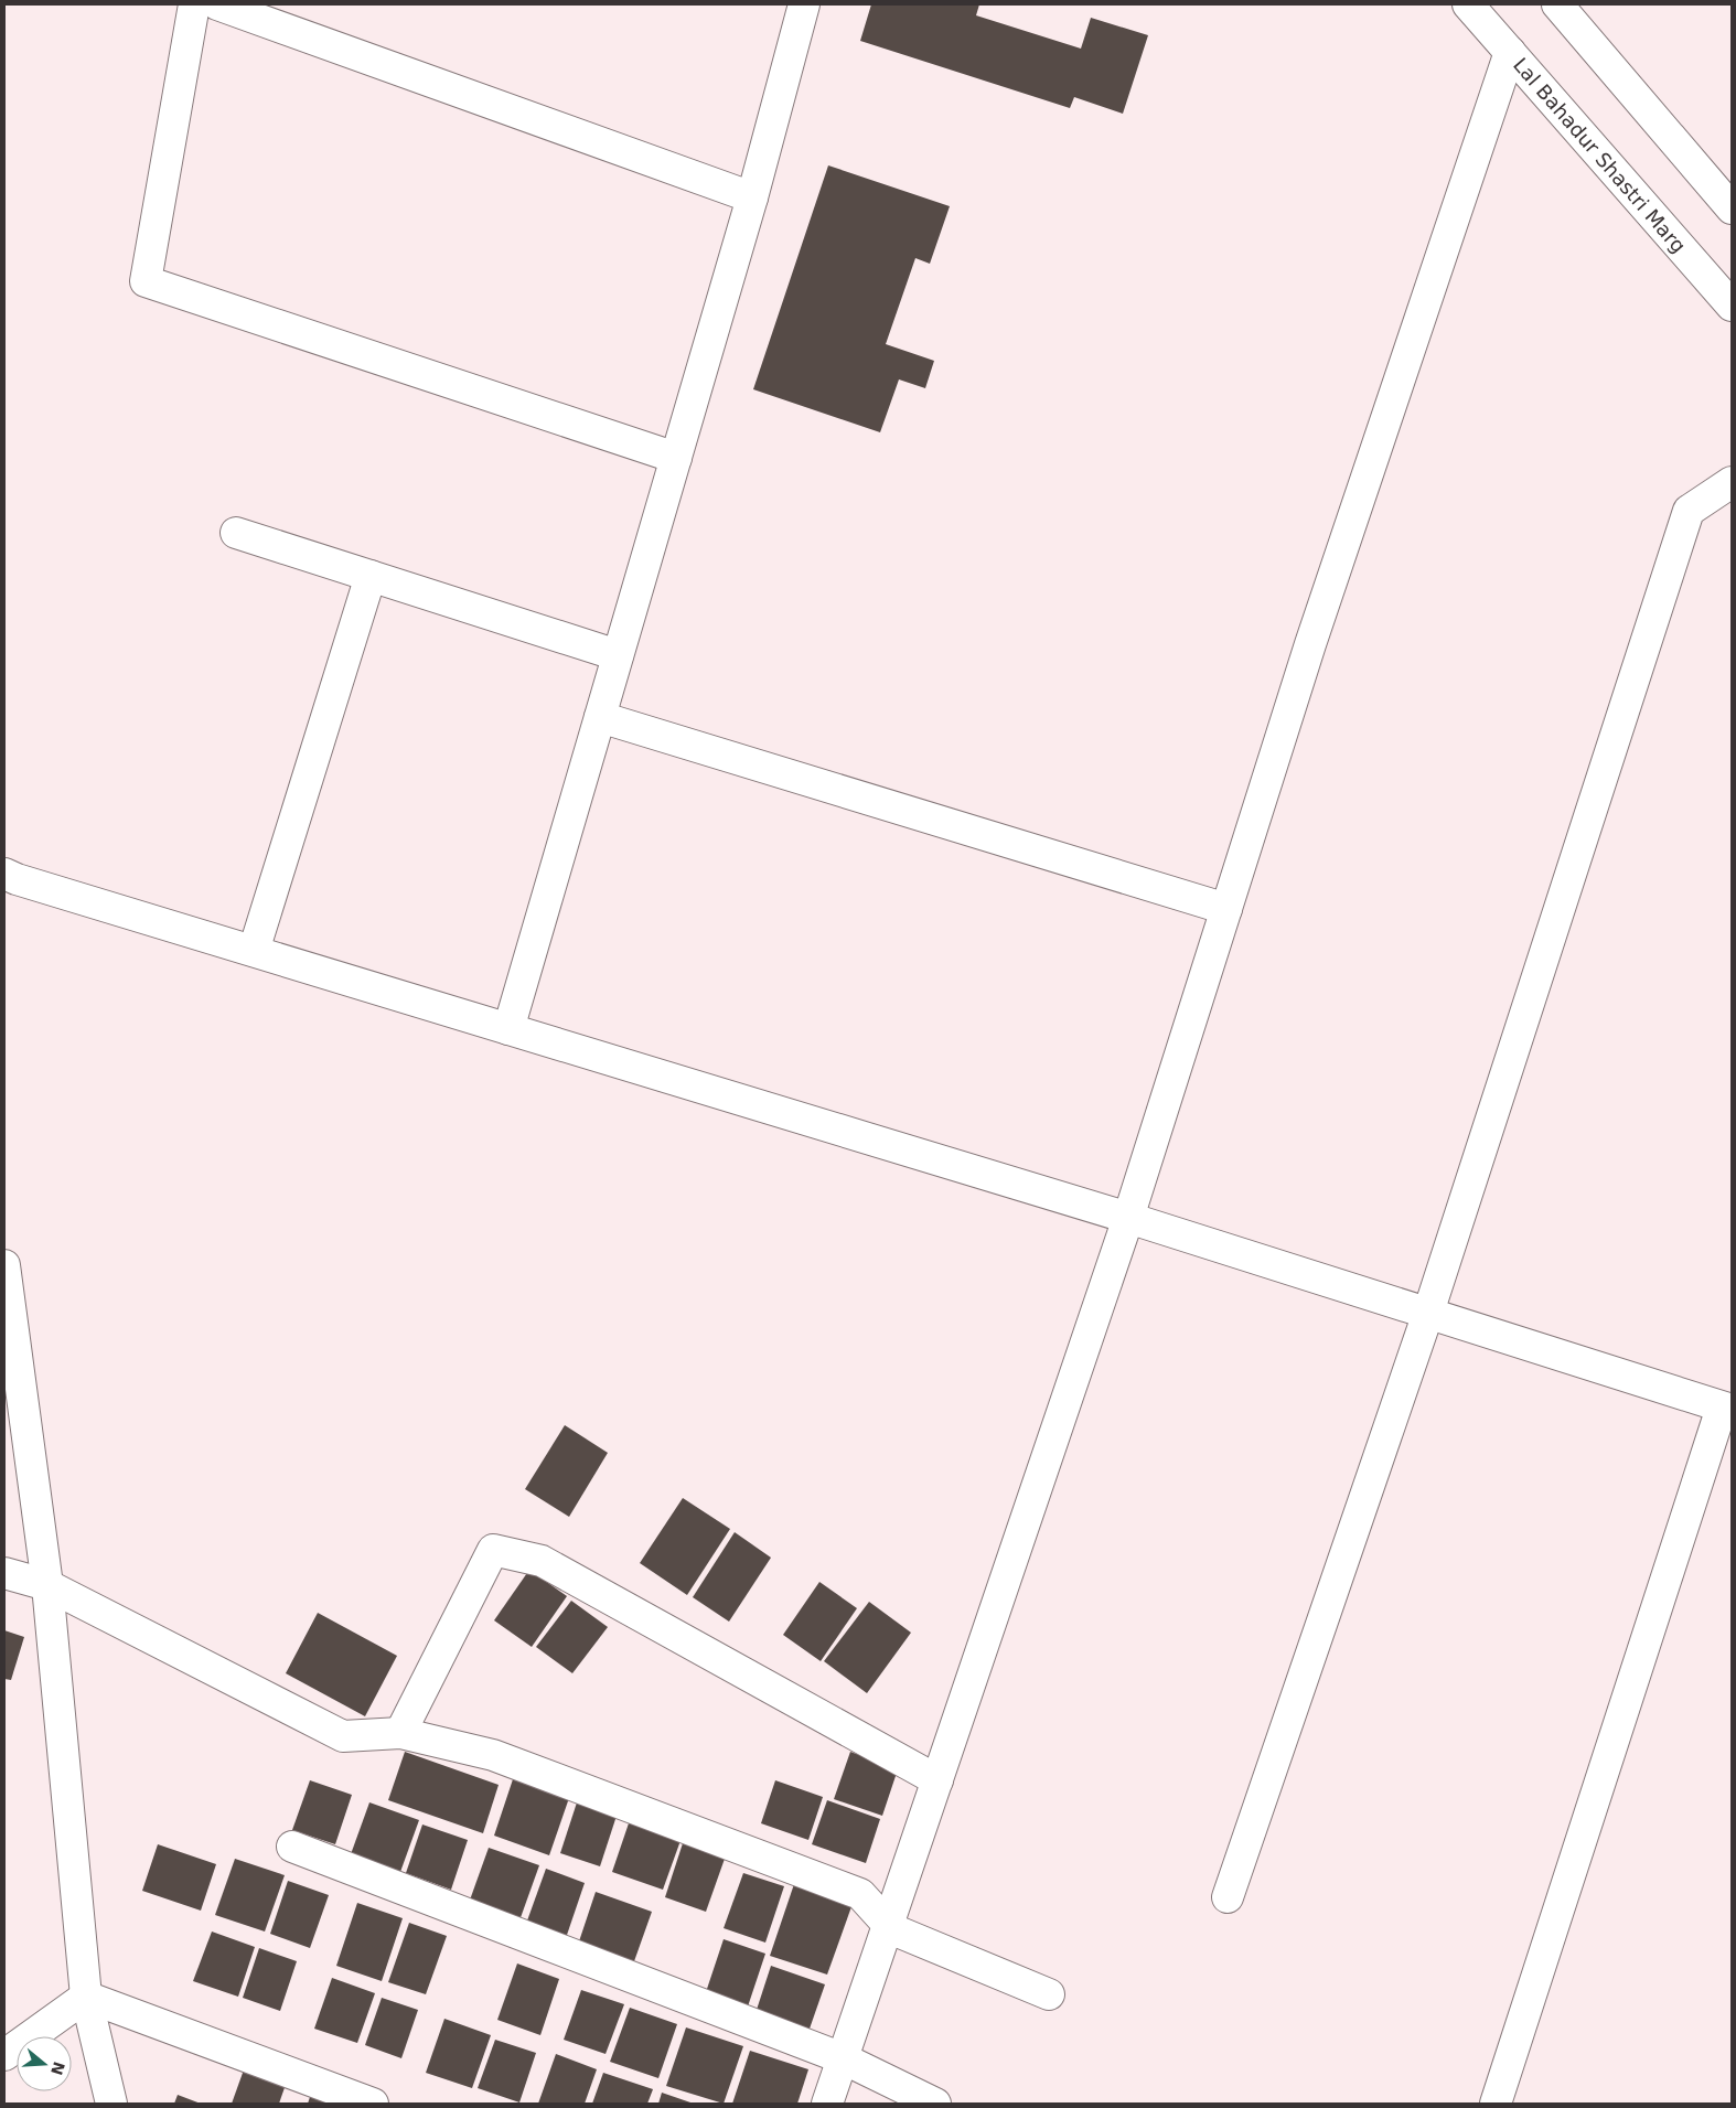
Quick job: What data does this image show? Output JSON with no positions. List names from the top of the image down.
{
  "streets": {
    "street": ["Lal Bahadur Shastri Marg"]
  },
  "north": "right"
}
